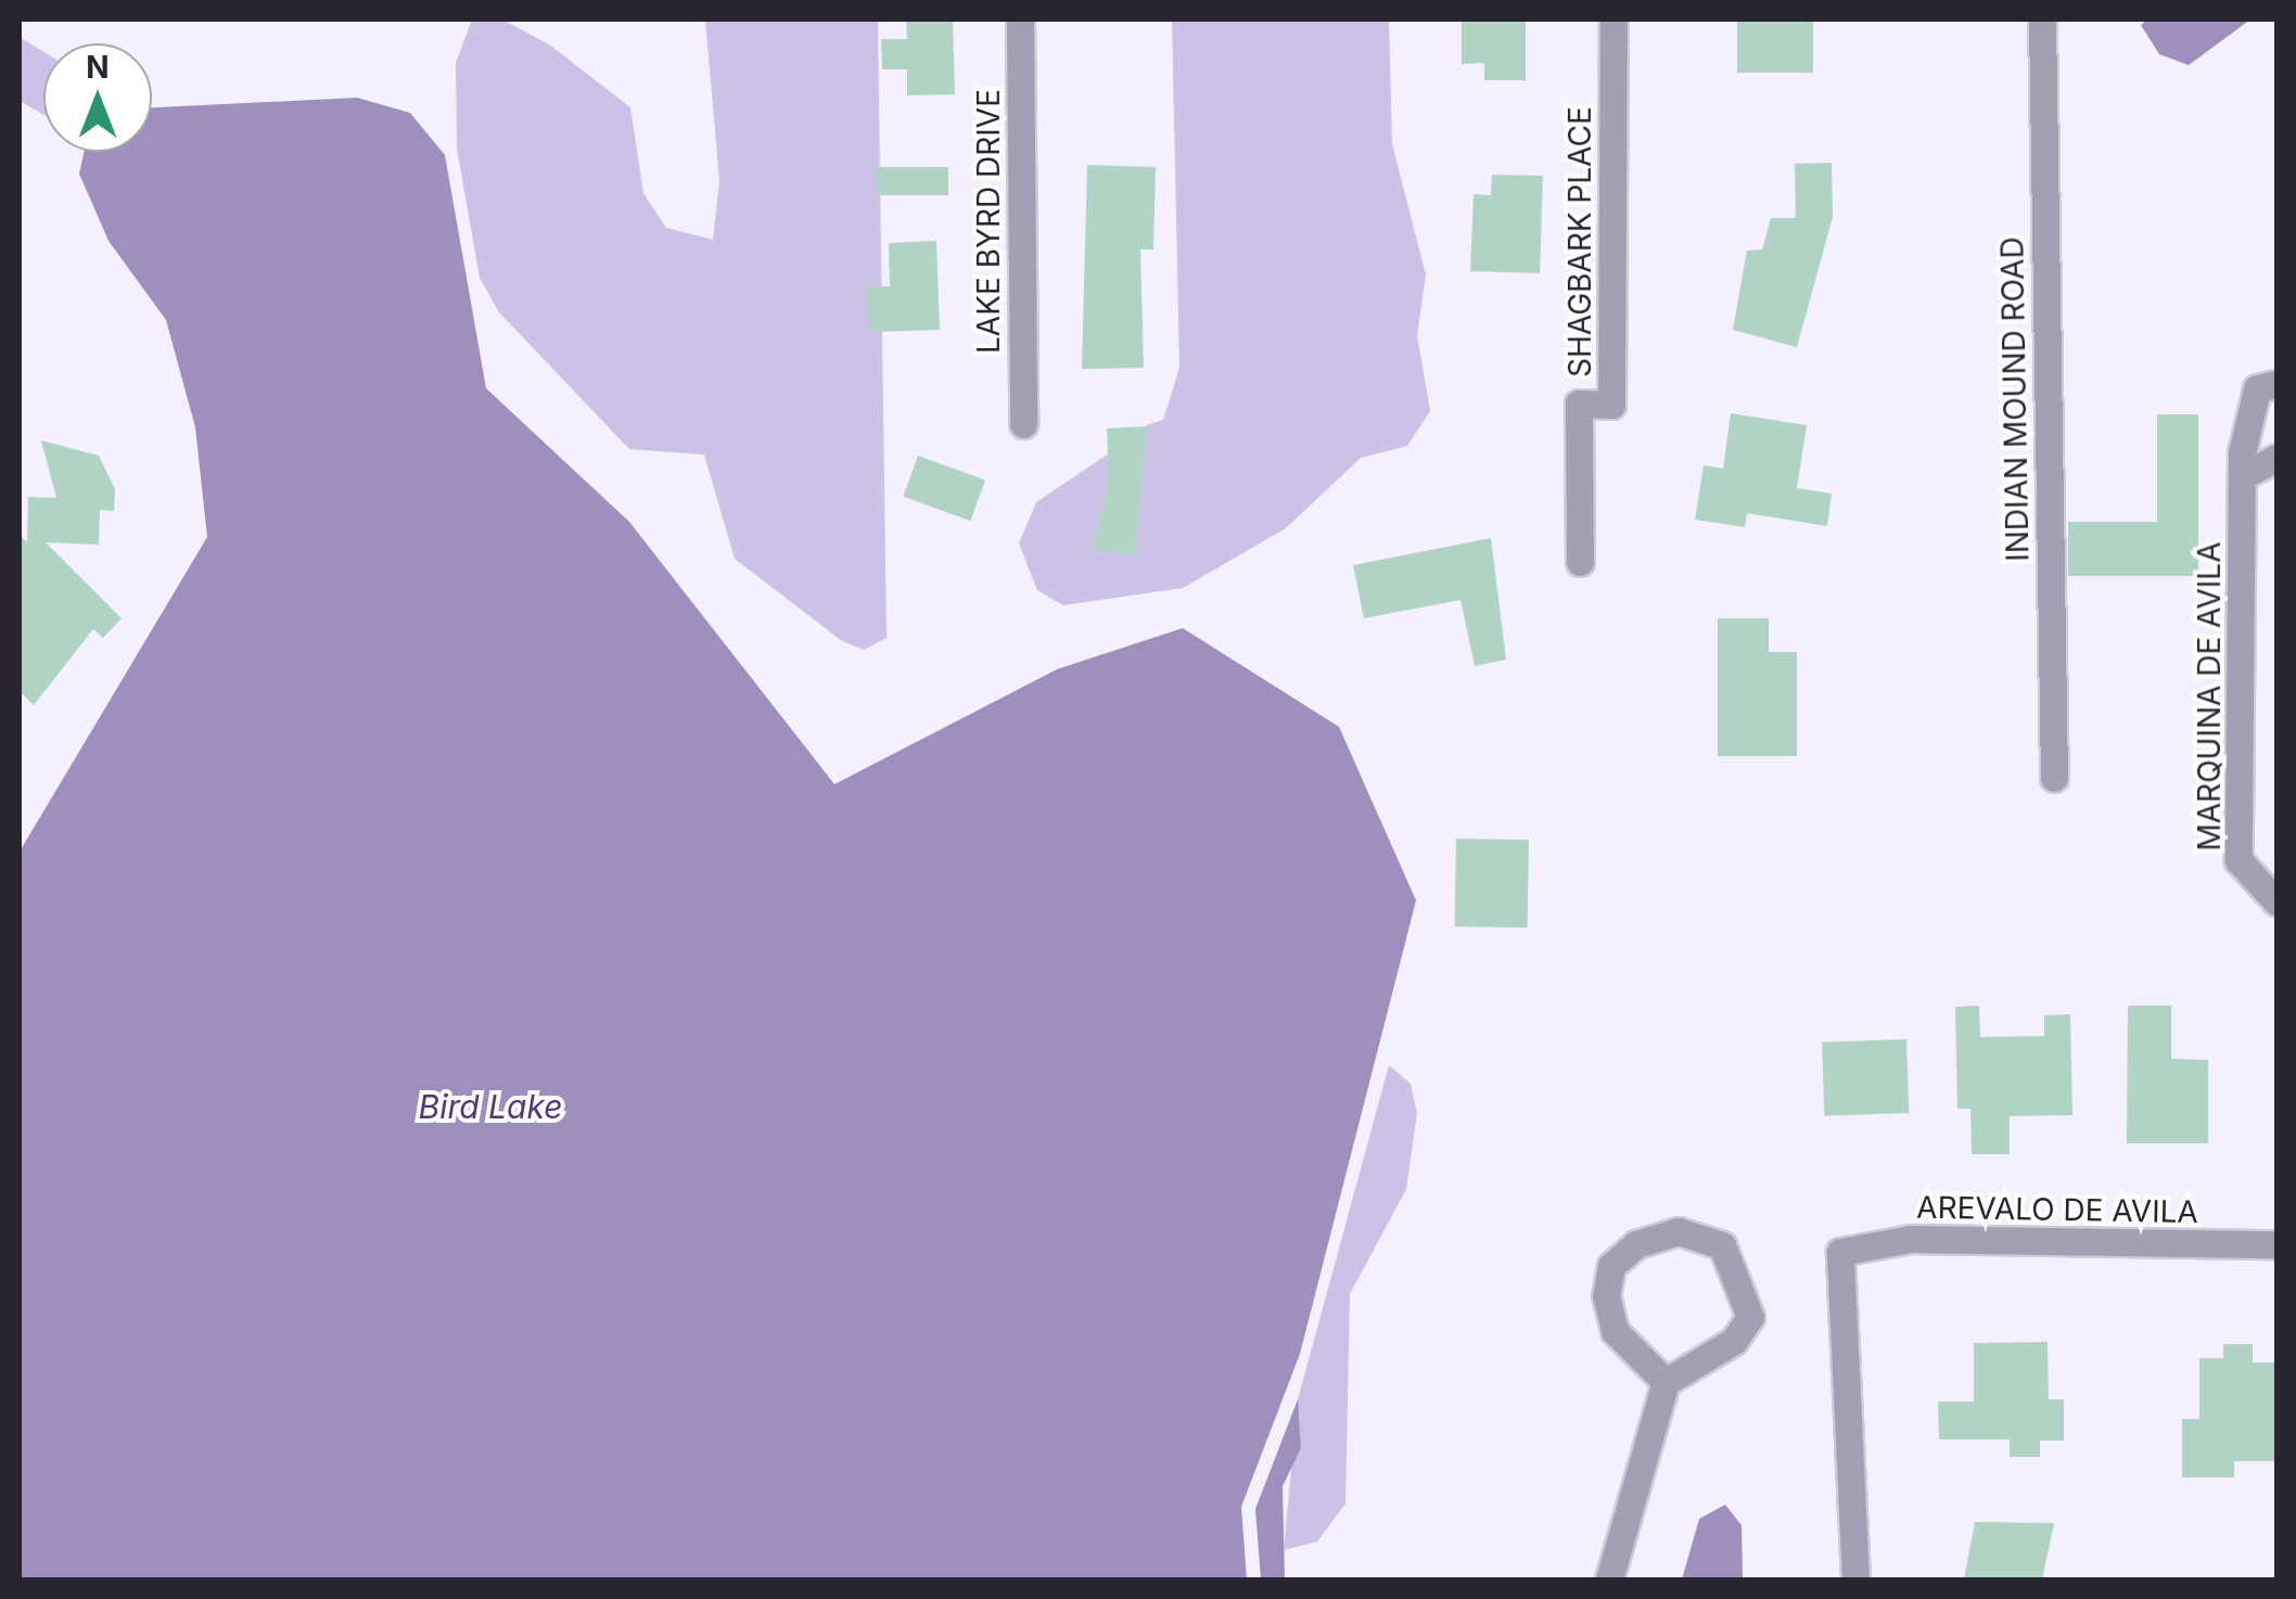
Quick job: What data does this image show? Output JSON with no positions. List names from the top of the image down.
{
  "streets": {
    "street": [
      "LAKE BYRD DRIVE",
      "SHAGBARK PLACE",
      "INDIAN MOUND ROAD",
      "MARQUINA DE AVILA",
      "AREVALO DE AVILA"
    ]
  },
  "water": ["Bird Lake"],
  "north": "top"
}
